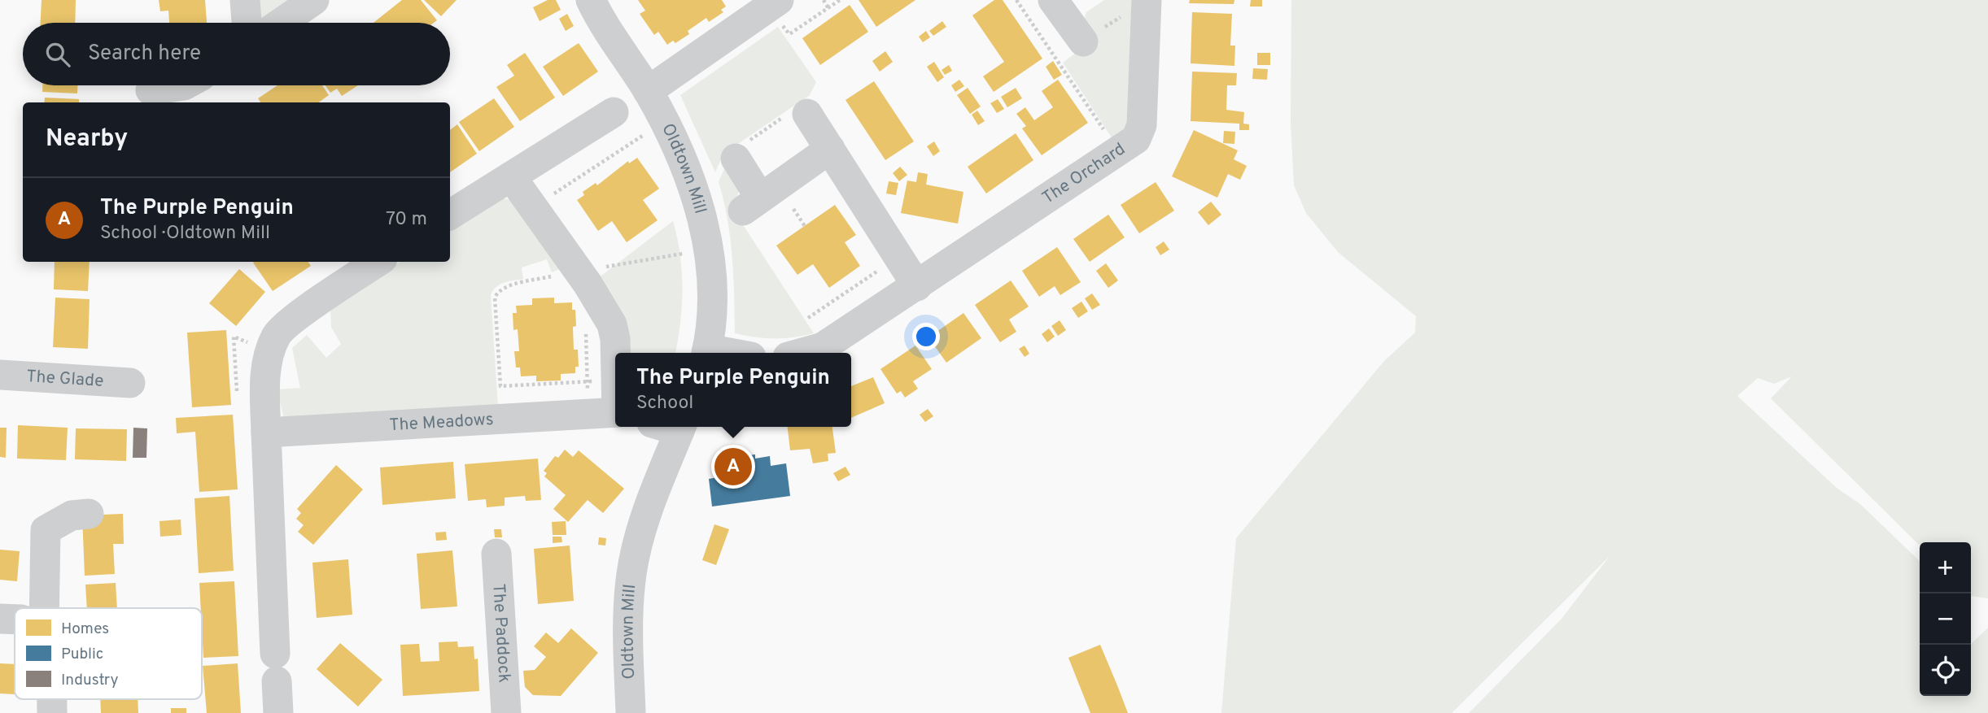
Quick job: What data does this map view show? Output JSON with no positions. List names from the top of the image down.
{
  "streets": {
    "street": [
      "Oldtown Mill",
      "The Orchard",
      "The Glade",
      "The Meadows",
      "The Paddock"
    ]
  },
  "legend": ["Homes", "Public", "Industry"],
  "page": {
    "search": "Search here",
    "heading": "Nearby",
    "list": [
      {
        "mark": "A",
        "name": "The Purple Penguin",
        "note": "School · Oldtown Mill",
        "value": "70 m"
      }
    ],
    "popup": ["The Purple Penguin", "School"],
    "pins": "A",
    "map_buttons": ["+", "−"]
  }
}
